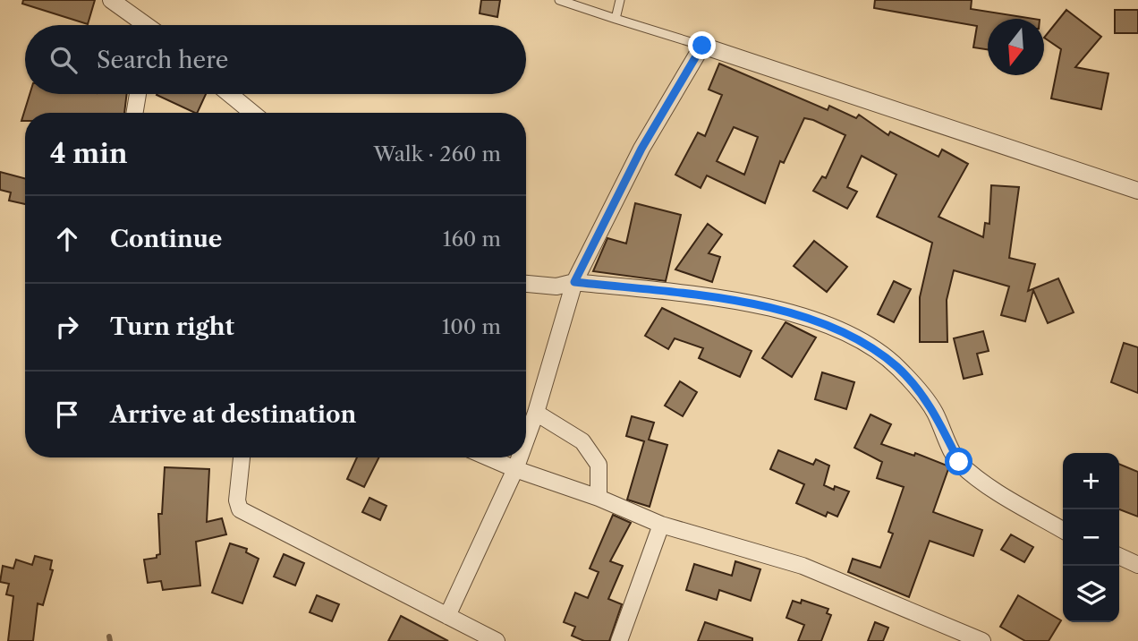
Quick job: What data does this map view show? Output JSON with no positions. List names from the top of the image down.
{
  "north": "bottom",
  "page": {
    "search": "Search here",
    "heading": ["4 min", "Walk · 260 m"],
    "list": [
      ["Continue", "160 m"],
      ["Turn right", "100 m"],
      "Arrive at destination"
    ],
    "map_buttons": ["+", "−"]
  }
}
